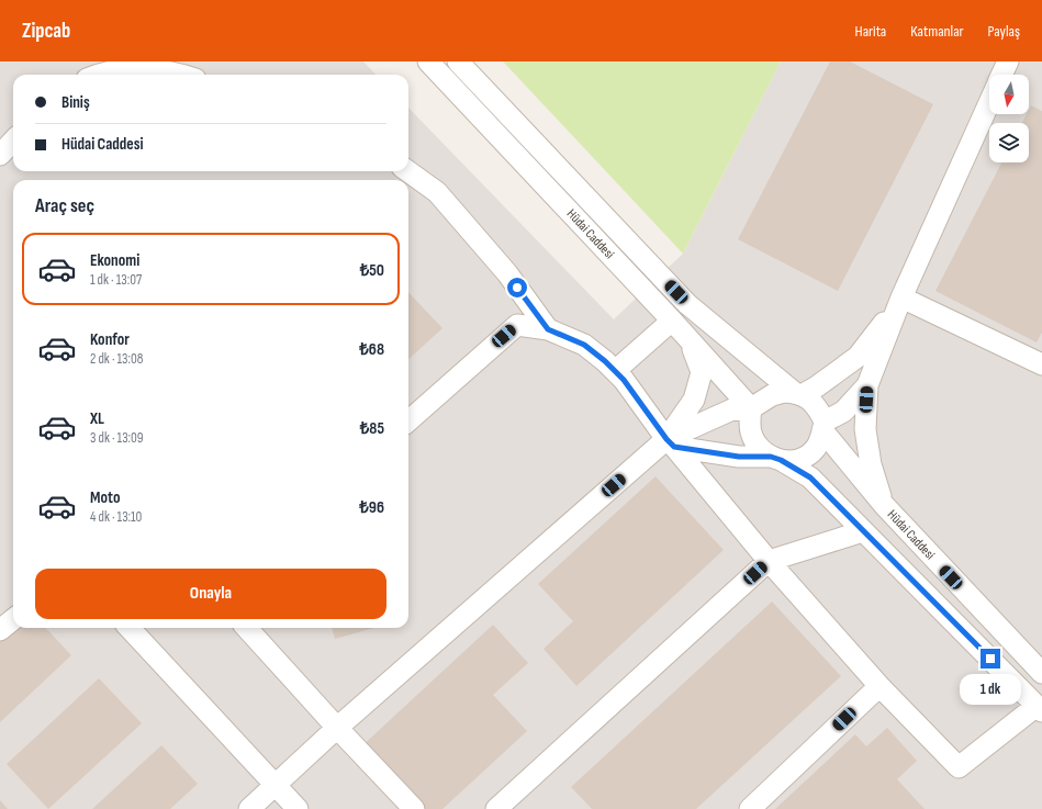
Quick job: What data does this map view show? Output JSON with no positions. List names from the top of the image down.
{
  "streets": {
    "street": ["Hüdai Caddesi"]
  },
  "north": "bottom",
  "page": {
    "header": "Zipcab",
    "nav": ["Harita", "Katmanlar", "Paylaş"],
    "banner": ["Biniş", "Hüdai Caddesi"],
    "heading": "Araç seç",
    "list": [
      {
        "name": "Ekonomi",
        "note": "1 dk · 13:07",
        "value": "₺50"
      },
      {
        "name": "Konfor",
        "note": "2 dk · 13:08",
        "value": "₺68"
      },
      {
        "name": "XL",
        "note": "3 dk · 13:09",
        "value": "₺85"
      },
      {
        "name": "Moto",
        "note": "4 dk · 13:10",
        "value": "₺96"
      }
    ],
    "buttons": "Onayla",
    "bubble": "1 dk"
  }
}
